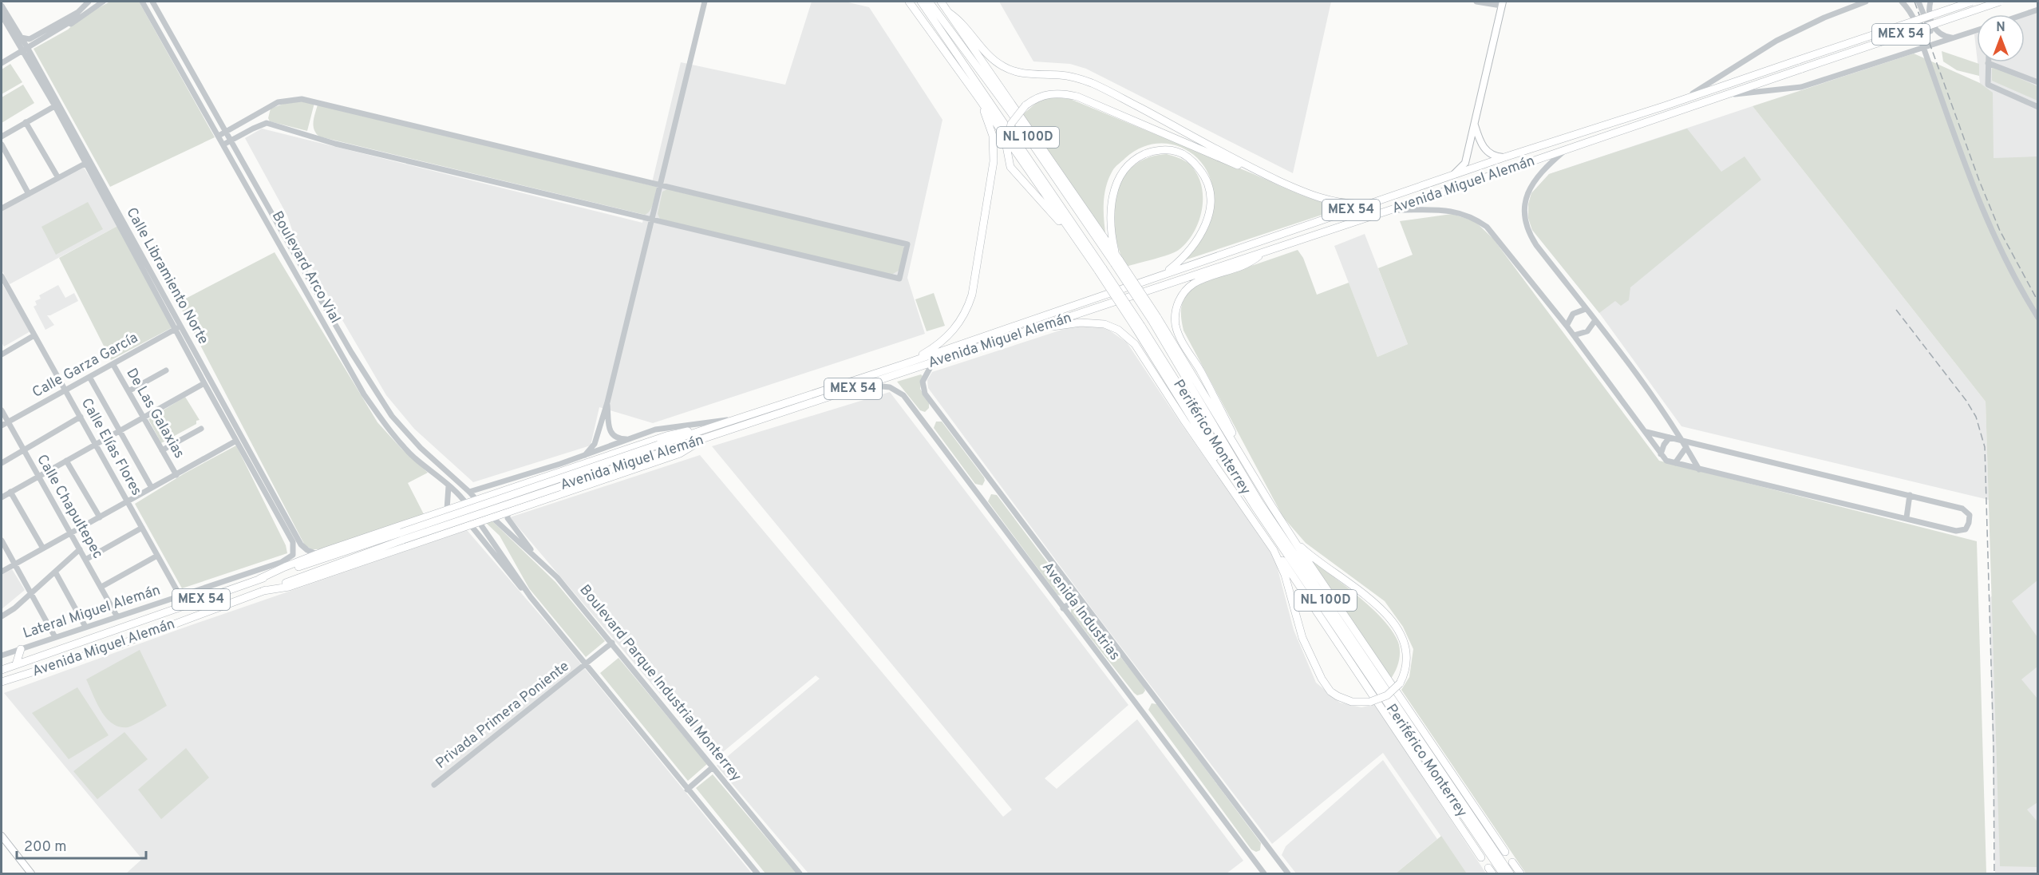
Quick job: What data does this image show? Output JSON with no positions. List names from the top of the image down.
{
  "streets": {
    "highway": [
      "MEX 54",
      "NL 100D",
      "Avenida Miguel Alemán",
      "Periférico Monterrey"
    ],
    "street": [
      "Boulevard Arco Vial",
      "Calle Libramiento Norte",
      "Calle Garza García",
      "De Las Galaxias",
      "Calle Elías Flores",
      "Calle Chapultepec",
      "Avenida Industrias",
      "Lateral Miguel Alemán",
      "Boulevard Parque Industrial Monterrey",
      "Privada Primera Poniente"
    ]
  },
  "crossings": [
    ["Avenida Miguel Alemán", "Calle Elías Flores"],
    ["Avenida Miguel Alemán", "Avenida Industrias"],
    ["Boulevard Arco Vial", "Boulevard Parque Industrial Monterrey"],
    ["Calle Libramiento Norte", "Calle Garza García"],
    ["Calle Libramiento Norte", "Lateral Miguel Alemán"],
    ["Calle Garza García", "De Las Galaxias"],
    ["Calle Garza García", "Calle Elías Flores"],
    ["Calle Garza García", "Calle Chapultepec"],
    ["Calle Elías Flores", "Lateral Miguel Alemán"],
    ["Calle Chapultepec", "Lateral Miguel Alemán"],
    ["Boulevard Parque Industrial Monterrey", "Privada Primera Poniente"]
  ],
  "scale_bar": "200 m",
  "north": "top"
}
